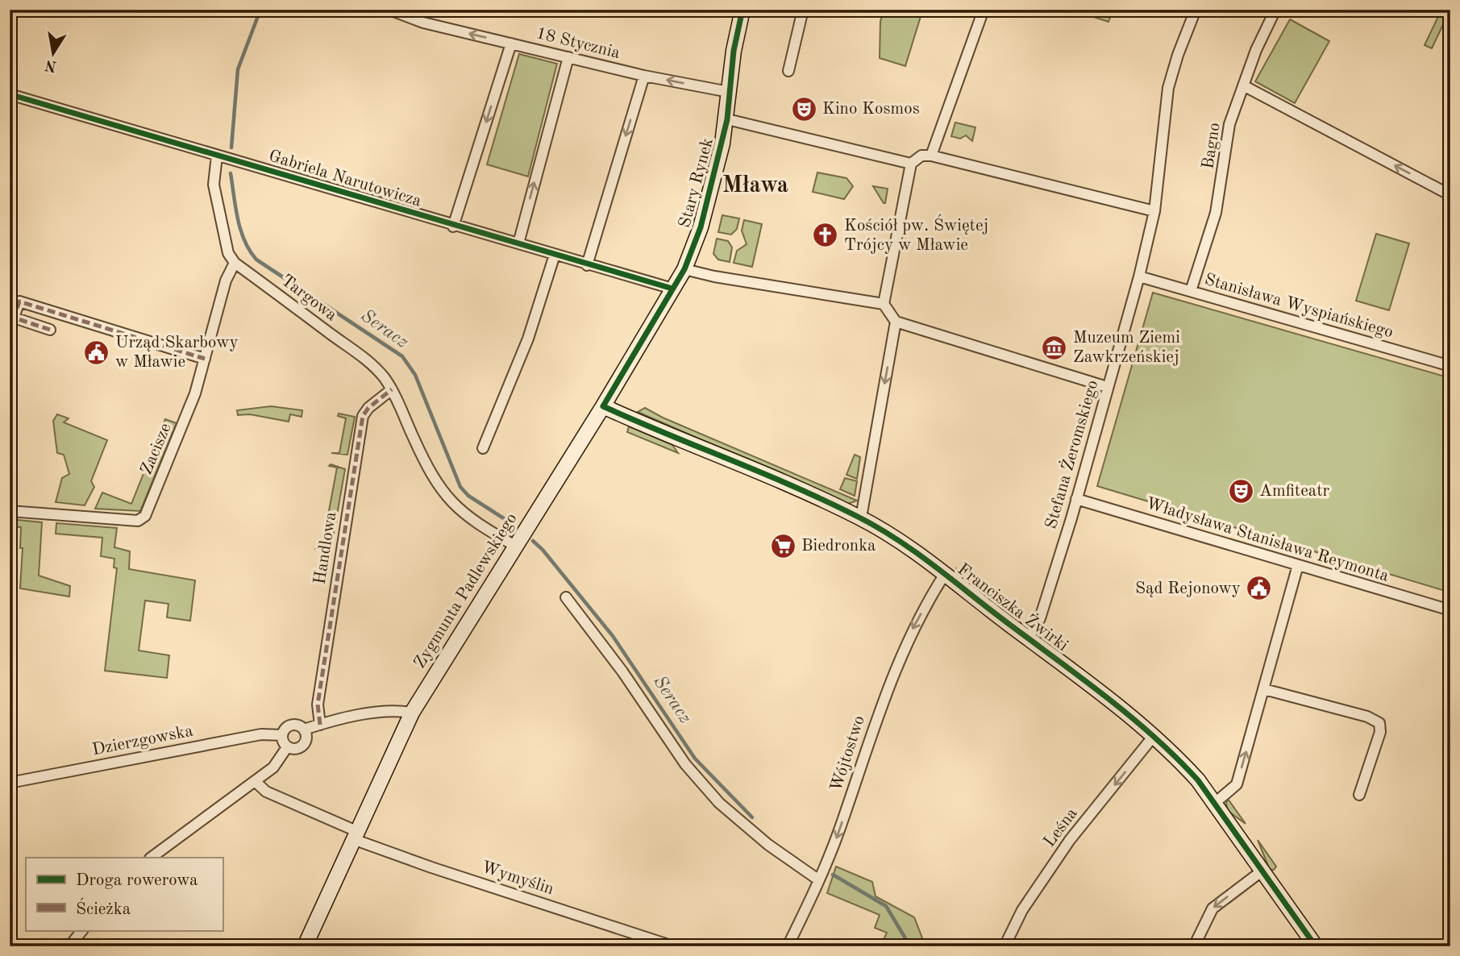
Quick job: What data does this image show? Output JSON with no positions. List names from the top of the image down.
{
  "streets": {
    "main road": ["Stary Rynek", "Zygmunta Padlewskiego", "Franciszka Żwirki"],
    "street": [
      "18 Stycznia",
      "Bagno",
      "Gabriela Narutowicza",
      "Targowa",
      "Stanisława Wyspiańskiego",
      "Zacisze",
      "Stefana Żeromskiego",
      "Władysława Stanisława Reymonta",
      "Handlowa",
      "Dzierzgowska",
      "Wójtostwo",
      "Leśna",
      "Wymyślin"
    ]
  },
  "crossings": [
    ["Bagno", "Stanisława Wyspiańskiego"],
    ["Gabriela Narutowicza", "Zygmunta Padlewskiego"],
    ["Stary Rynek", "Zygmunta Padlewskiego"],
    ["Targowa", "Zacisze"],
    ["Targowa", "Handlowa"],
    ["Targowa", "Zygmunta Padlewskiego"],
    ["Stanisława Wyspiańskiego", "Stefana Żeromskiego"],
    ["Stefana Żeromskiego", "Władysława Stanisława Reymonta"],
    ["Stefana Żeromskiego", "Franciszka Żwirki"],
    ["Handlowa", "Dzierzgowska"],
    ["Zygmunta Padlewskiego", "Franciszka Żwirki"],
    ["Zygmunta Padlewskiego", "Dzierzgowska"],
    ["Zygmunta Padlewskiego", "Wymyślin"],
    ["Franciszka Żwirki", "Wójtostwo"],
    ["Franciszka Żwirki", "Leśna"]
  ],
  "one_way": ["18 Stycznia", "Wójtostwo", "Leśna"],
  "districts": ["Mława"],
  "water": ["Seracz"],
  "places": {
    "theatre": ["Kino Kosmos", "Amfiteatr"],
    "church": ["Kościół pw. Świętej Trójcy w Mławie"],
    "museum": ["Muzeum Ziemi Zawkrzeńskiej"],
    "public building": ["Urząd Skarbowy w Mławie", "Sąd Rejonowy"],
    "supermarket": ["Biedronka"]
  },
  "legend": ["Droga rowerowa", "Ścieżka"],
  "north": "bottom"
}
